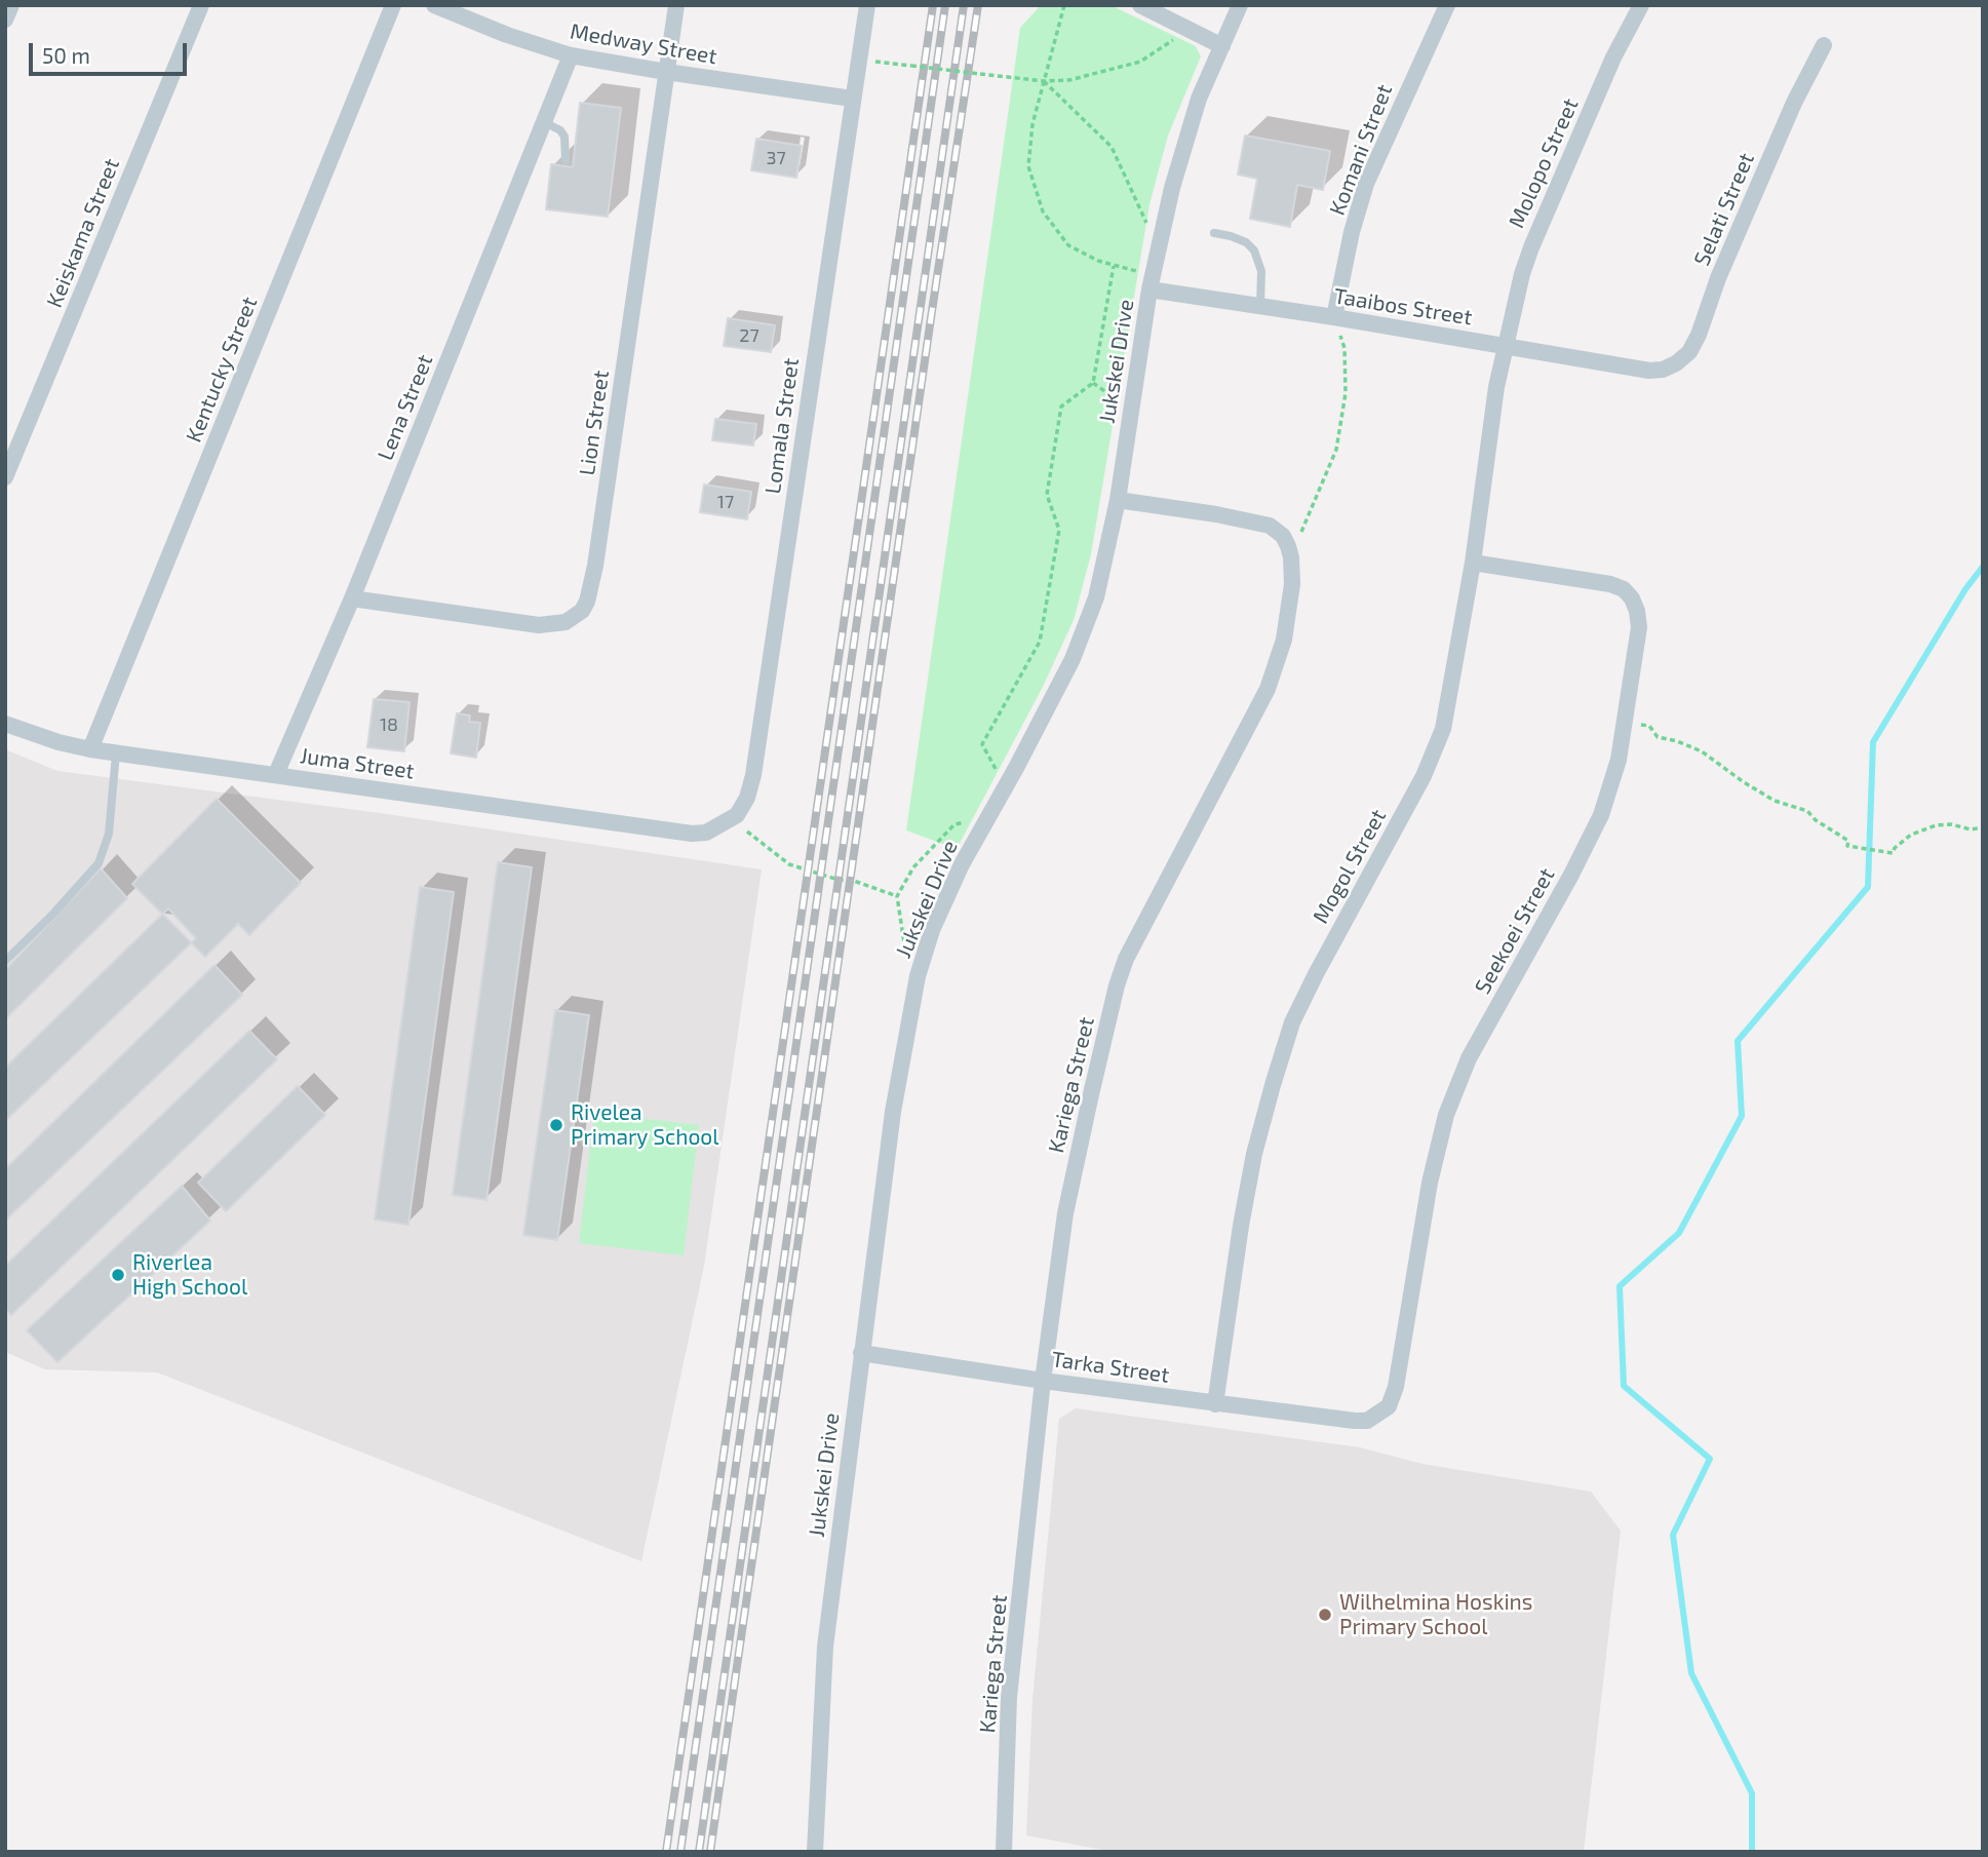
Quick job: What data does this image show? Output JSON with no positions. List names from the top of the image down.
{
  "streets": {
    "street": [
      "Medway Street",
      "Komani Street",
      "Molopo Street",
      "Selati Street",
      "Keiskama Street",
      "Taaibos Street",
      "Jukskei Drive",
      "Kentucky Street",
      "Lena Street",
      "Lion Street",
      "Lomala Street",
      "Juma Street",
      "Mogol Street",
      "Seekoei Street",
      "Kariega Street",
      "Tarka Street"
    ]
  },
  "crossings": [
    ["Medway Street", "Lena Street"],
    ["Medway Street", "Lion Street"],
    ["Medway Street", "Lomala Street"],
    ["Komani Street", "Taaibos Street"],
    ["Molopo Street", "Taaibos Street"],
    ["Molopo Street", "Mogol Street"],
    ["Selati Street", "Taaibos Street"],
    ["Taaibos Street", "Jukskei Drive"],
    ["Taaibos Street", "Mogol Street"],
    ["Jukskei Drive", "Tarka Street"],
    ["Kentucky Street", "Juma Street"],
    ["Lena Street", "Lion Street"],
    ["Lena Street", "Juma Street"],
    ["Lomala Street", "Juma Street"],
    ["Mogol Street", "Seekoei Street"],
    ["Mogol Street", "Tarka Street"],
    ["Seekoei Street", "Tarka Street"],
    ["Kariega Street", "Tarka Street"]
  ],
  "places": ["Rivelea Primary School", "Riverlea High School", "Wilhelmina Hoskins Primary School"],
  "house_numbers": [
    "37",
    "27",
    "17",
    "18"
  ],
  "scale_bar": "50 m"
}
